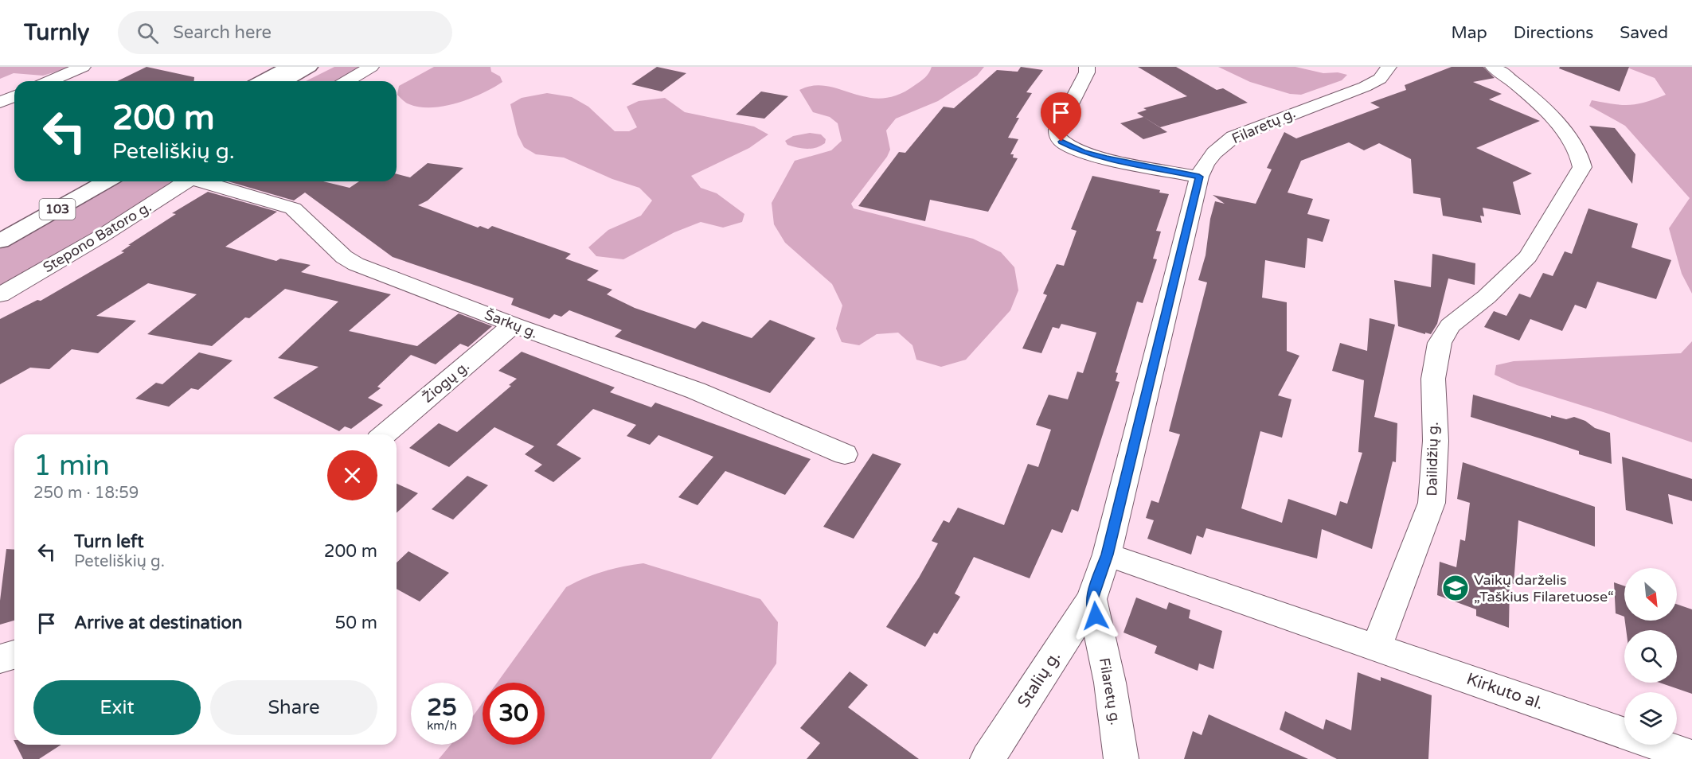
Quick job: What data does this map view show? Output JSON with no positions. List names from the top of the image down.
{
  "streets": {
    "main road": ["103"],
    "street": [
      "Filaretų g.",
      "Stepono Batoro g.",
      "Šarkų g.",
      "Žiogų g.",
      "Dailidžių g.",
      "Stalių g.",
      "Kirkuto al."
    ]
  },
  "crossings": [
    ["Filaretų g.", "Stalių g."],
    ["Šarkų g.", "Žiogų g."],
    ["Dailidžių g.", "Kirkuto al."]
  ],
  "places": {
    "school or university": ["Vaikų darželis „Taškius Filaretuose“"]
  },
  "north": "bottom right",
  "page": {
    "header": "Turnly",
    "search": "Search here",
    "nav": ["Map", "Directions", "Saved"],
    "turn": ["200 m", "Peteliškių g."],
    "heading": ["1 min", "250 m · 18:59"],
    "list": [
      {
        "name": "Turn left",
        "note": "Peteliškių g.",
        "value": "200 m"
      },
      {
        "name": "Arrive at destination",
        "value": "50 m"
      }
    ],
    "buttons": ["Exit", "Share"],
    "speed": "25 km/h",
    "limit": "30"
  }
}
